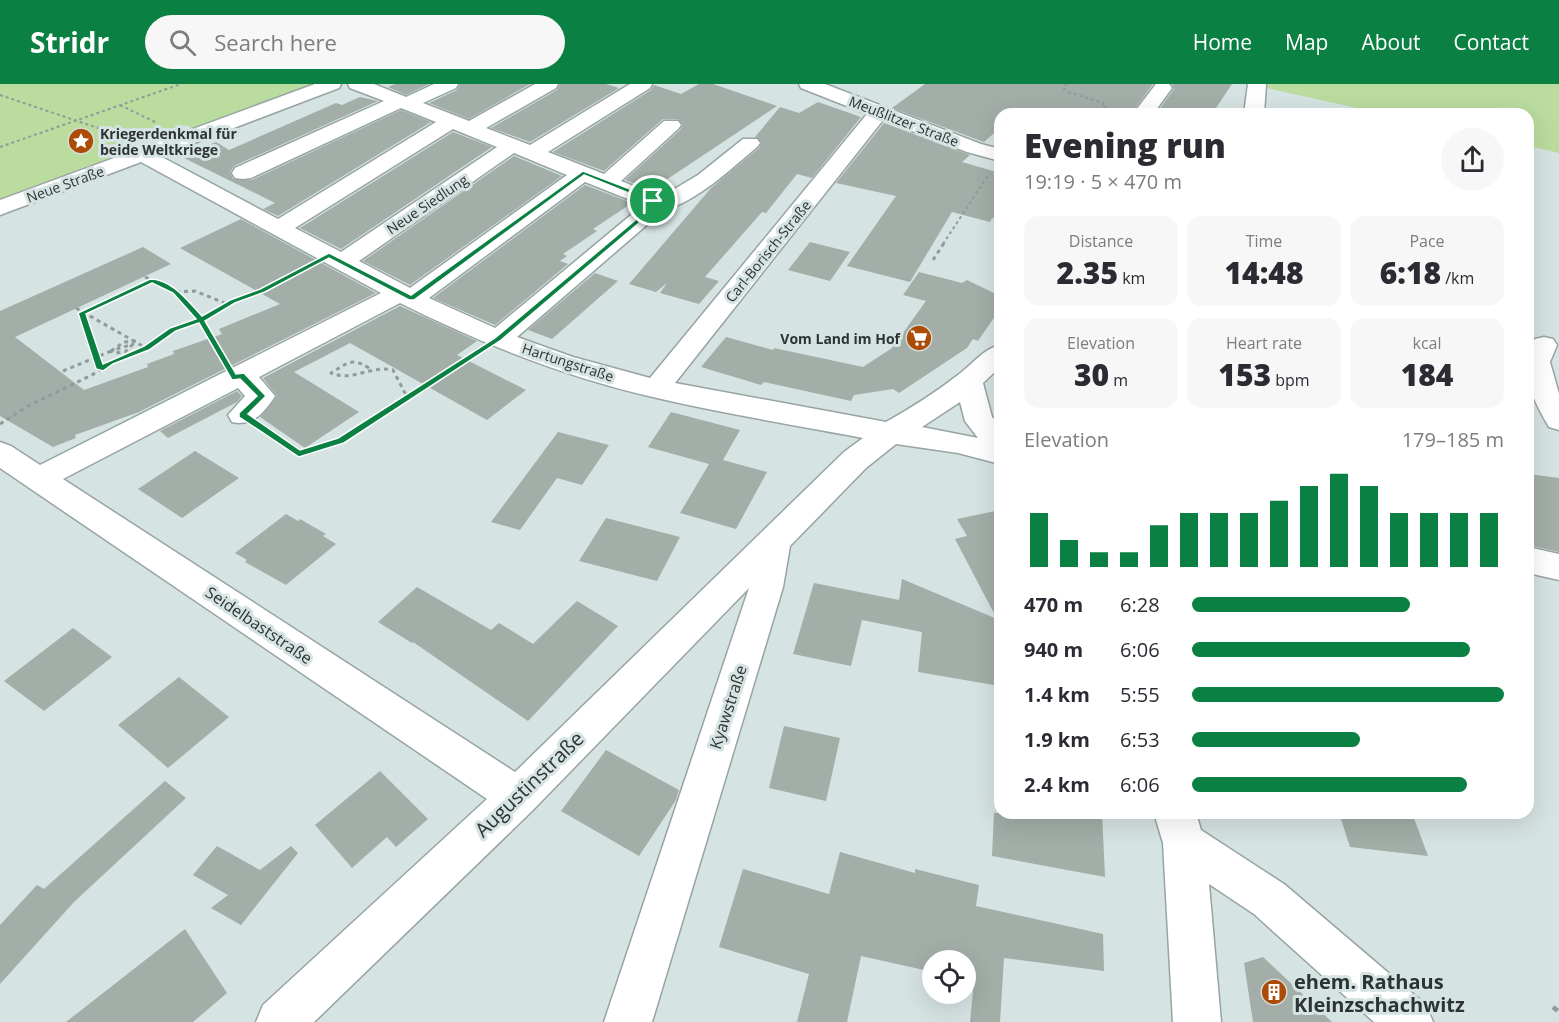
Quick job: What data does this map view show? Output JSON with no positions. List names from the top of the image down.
{
  "streets": {
    "street": [
      "Meußlitzer Straße",
      "Neue Straße",
      "Neue Siedlung",
      "Carl-Borisch-Straße",
      "Hartungstraße",
      "Seidelbaststraße",
      "Kyawstraße",
      "Augustinstraße"
    ]
  },
  "crossings": [
    ["Meußlitzer Straße", "Carl-Borisch-Straße"],
    ["Neue Straße", "Hartungstraße"],
    ["Neue Siedlung", "Hartungstraße"],
    ["Carl-Borisch-Straße", "Hartungstraße"],
    ["Seidelbaststraße", "Augustinstraße"],
    ["Kyawstraße", "Augustinstraße"]
  ],
  "places": {
    "place": ["Kriegerdenkmal für beide Weltkriege"],
    "supermarket": ["Vom Land im Hof"],
    "building": ["ehem. Rathaus Kleinzschachwitz"]
  },
  "page": {
    "header": "Stridr",
    "search": "Search here",
    "nav": [
      "Home",
      "Map",
      "About",
      "Contact"
    ],
    "heading": ["Evening run", "19:19 · 5 × 470 m"],
    "stats": [
      ["Distance", "2.35 km"],
      ["Time", "14:48"],
      ["Pace", "6:18 /km"],
      ["Elevation", "30 m"],
      ["Heart rate", "153 bpm"],
      ["kcal", "184"]
    ],
    "chart": ["Elevation", "179–185 m"],
    "list": [
      {
        "name": "470 m",
        "note": "6:28"
      },
      {
        "name": "940 m",
        "note": "6:06"
      },
      {
        "name": "1.4 km",
        "note": "5:55"
      },
      {
        "name": "1.9 km",
        "note": "6:53"
      },
      {
        "name": "2.4 km",
        "note": "6:06"
      }
    ]
  }
}
